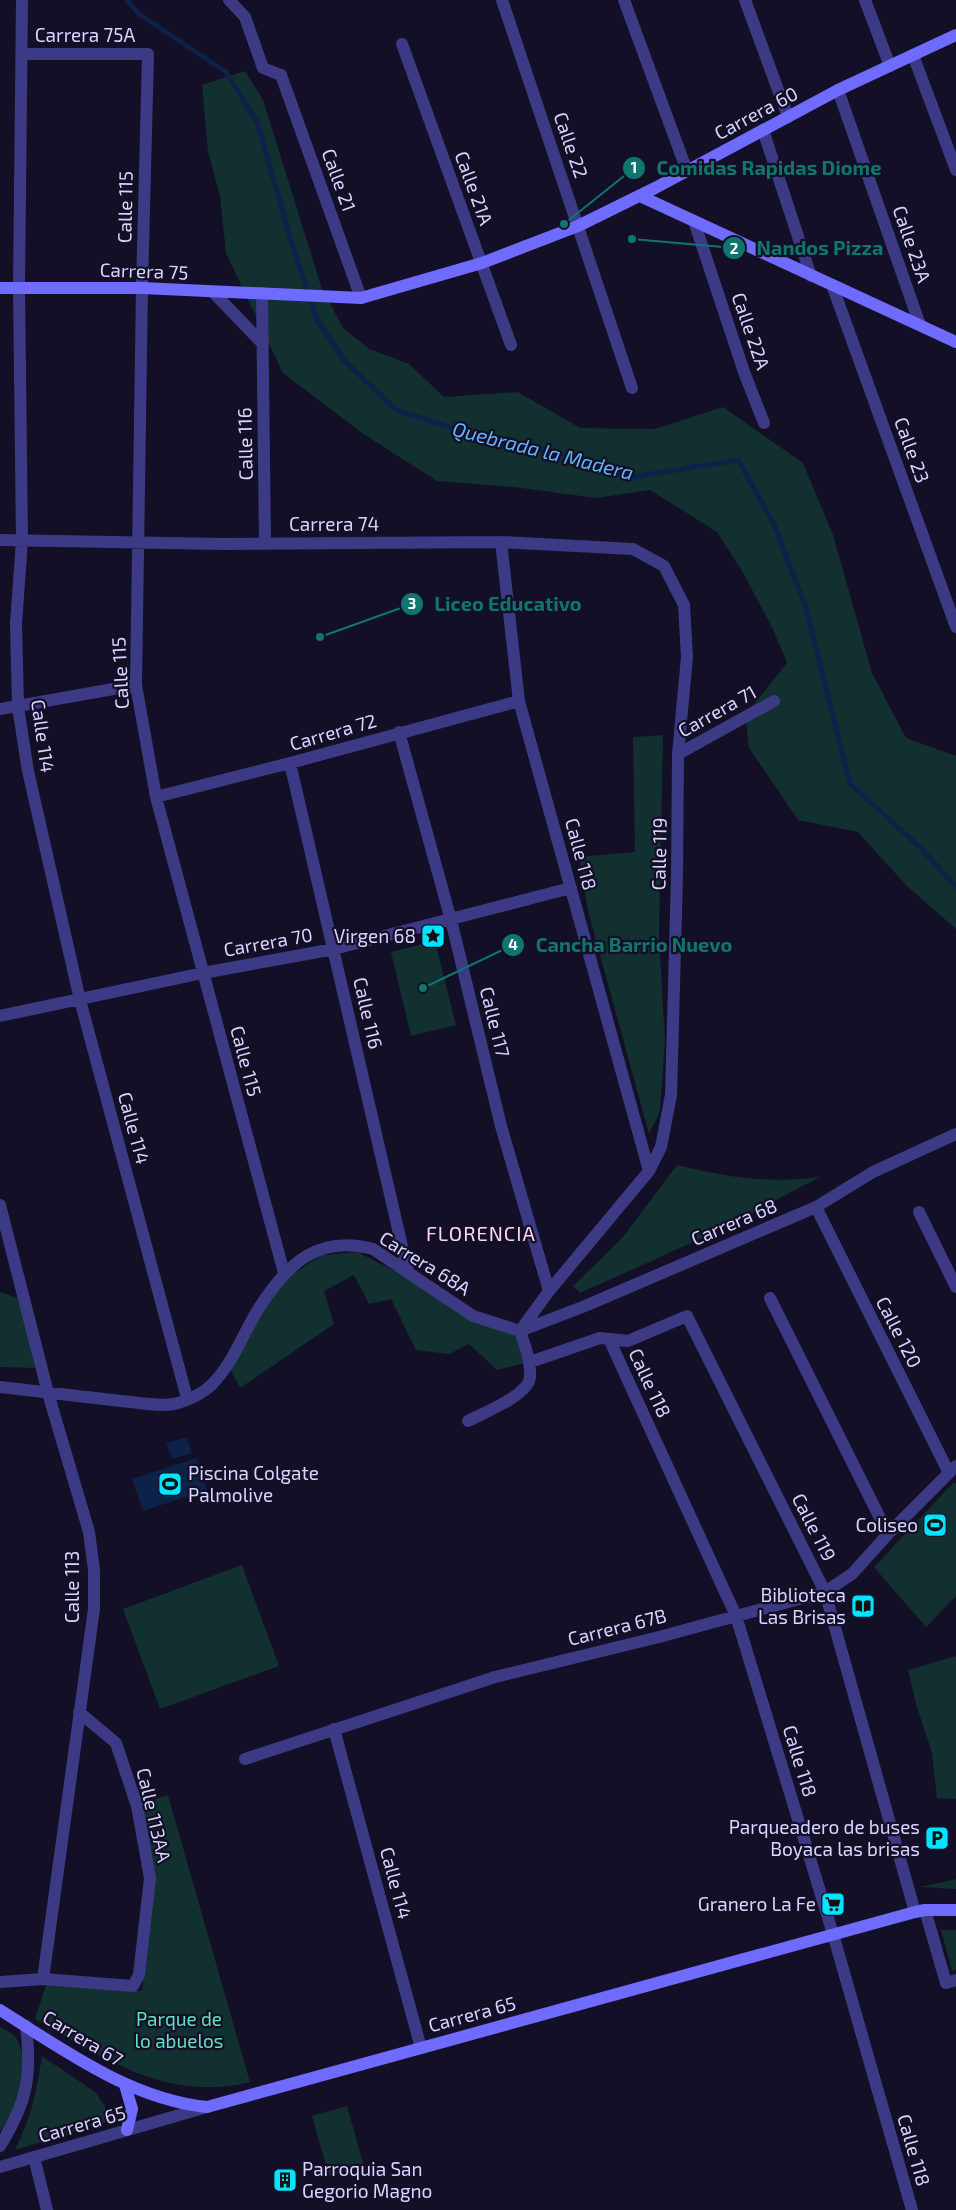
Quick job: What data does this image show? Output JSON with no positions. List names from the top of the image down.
{
  "streets": {
    "main road": [
      "Carrera 60",
      "Carrera 75",
      "Carrera 65",
      "Carrera 67"
    ],
    "street": [
      "Carrera 75A",
      "Calle 22",
      "Calle 21",
      "Calle 21A",
      "Calle 115",
      "Calle 23A",
      "Calle 22A",
      "Calle 116",
      "Calle 23",
      "Carrera 74",
      "Carrera 71",
      "Carrera 72",
      "Calle 114",
      "Calle 118",
      "Calle 119",
      "Carrera 70",
      "Calle 117",
      "Carrera 68",
      "Carrera 68A",
      "Calle 120",
      "Calle 113",
      "Carrera 67B",
      "Calle 113AA"
    ]
  },
  "crossings": [
    ["Carrera 75A", "Calle 115"],
    ["Carrera 75A", "Calle 114"],
    ["Carrera 60", "Calle 22"],
    ["Carrera 60", "Calle 21"],
    ["Carrera 60", "Calle 21A"],
    ["Carrera 60", "Calle 23A"],
    ["Carrera 60", "Carrera 75"],
    ["Calle 115", "Carrera 75"],
    ["Calle 115", "Carrera 74"],
    ["Calle 115", "Carrera 72"],
    ["Calle 115", "Carrera 70"],
    ["Calle 115", "Carrera 68A"],
    ["Carrera 75", "Calle 116"],
    ["Carrera 75", "Calle 114"],
    ["Calle 116", "Carrera 74"],
    ["Calle 116", "Carrera 72"],
    ["Calle 116", "Carrera 70"],
    ["Calle 116", "Carrera 68A"],
    ["Carrera 74", "Calle 114"],
    ["Carrera 74", "Calle 118"],
    ["Carrera 74", "Calle 119"],
    ["Carrera 71", "Calle 119"],
    ["Carrera 72", "Calle 118"],
    ["Carrera 72", "Calle 117"],
    ["Calle 114", "Carrera 70"],
    ["Calle 114", "Carrera 68A"],
    ["Calle 114", "Carrera 67B"],
    ["Calle 114", "Carrera 65"],
    ["Calle 118", "Calle 119"],
    ["Calle 118", "Carrera 70"],
    ["Calle 118", "Carrera 67B"],
    ["Calle 118", "Carrera 65"],
    ["Calle 119", "Carrera 67B"],
    ["Calle 119", "Carrera 65"],
    ["Carrera 70", "Calle 117"],
    ["Carrera 68", "Carrera 68A"],
    ["Carrera 68", "Calle 120"],
    ["Carrera 68A", "Calle 113"],
    ["Calle 120", "Carrera 67B"],
    ["Calle 113", "Calle 113AA"],
    ["Carrera 65", "Carrera 67"]
  ],
  "districts": ["FLORENCIA"],
  "water": ["Quebrada la Madera"],
  "parks": ["Parque de lo abuelos"],
  "places": {
    "other": [
      "Comidas Rapidas Diome",
      "Nandos Pizza",
      "Liceo Educativo",
      "Cancha Barrio Nuevo"
    ],
    "place": ["Virgen 68"],
    "sports": ["Piscina Colgate Palmolive", "Coliseo"],
    "library": ["Biblioteca Las Brisas"],
    "parking": ["Parqueadero de buses Boyaca las brisas"],
    "supermarket": ["Granero La Fe"],
    "building": ["Parroquia San Gegorio Magno"]
  }
}
